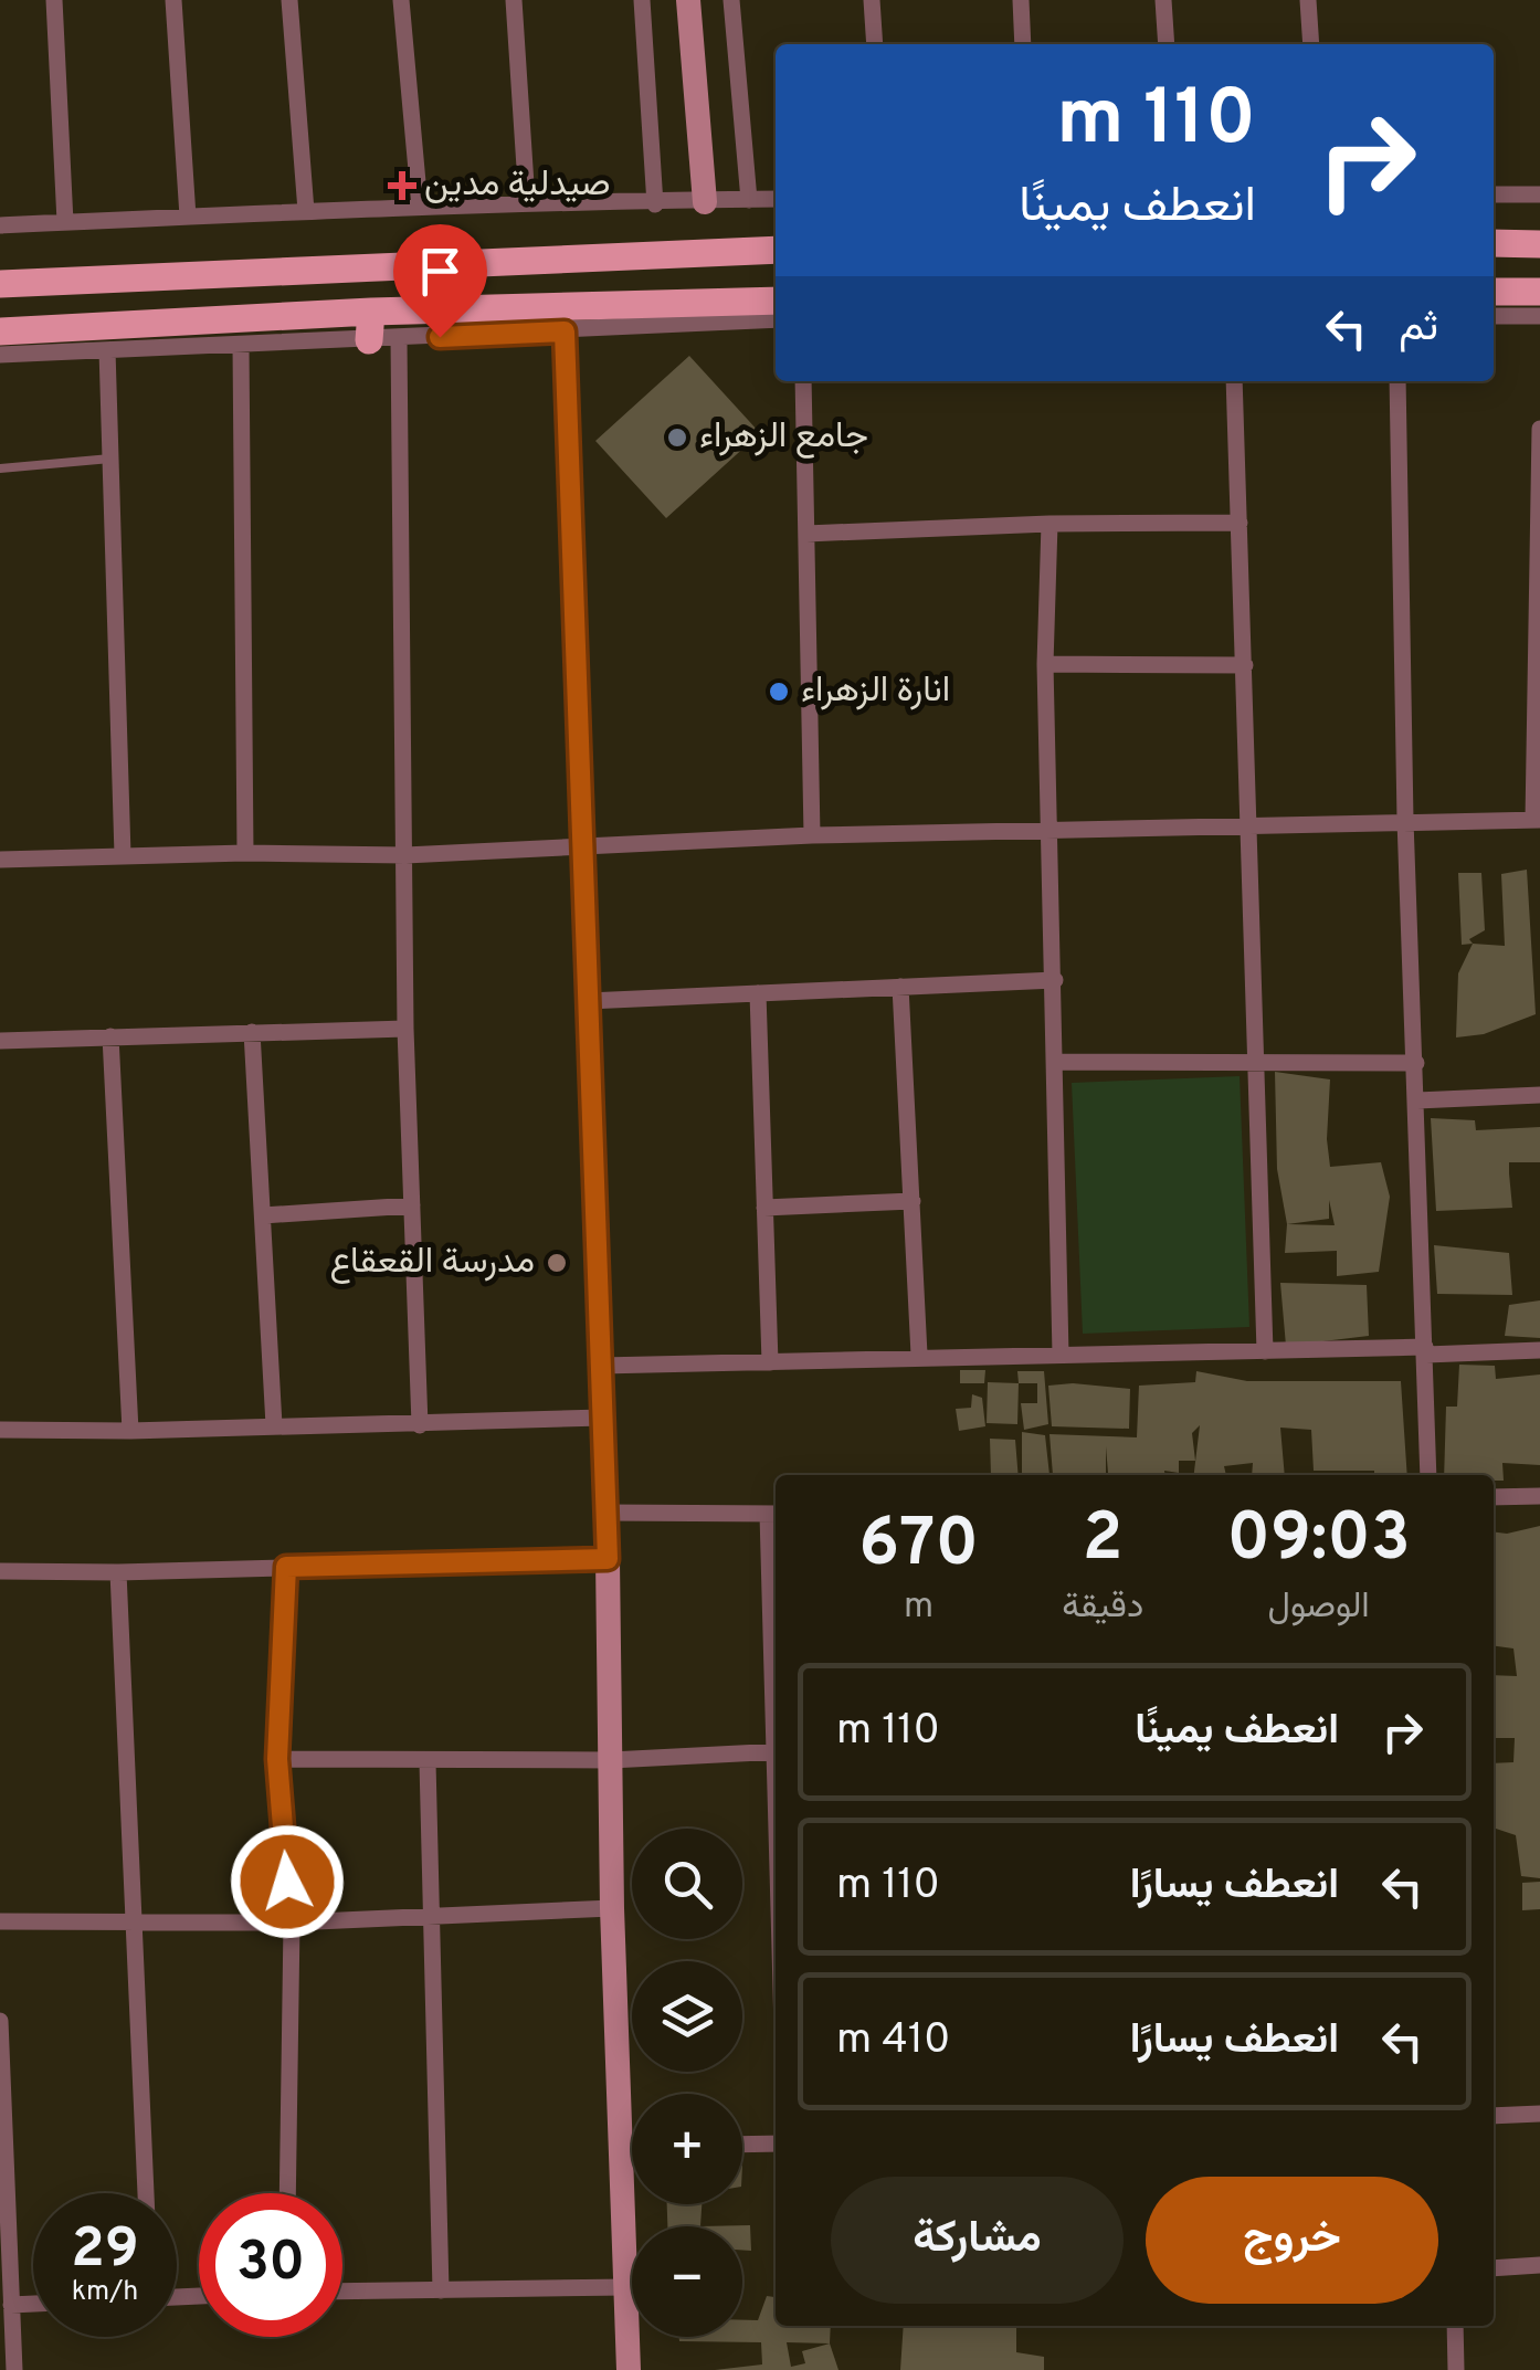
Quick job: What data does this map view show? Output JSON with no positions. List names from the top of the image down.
{
  "places": {
    "health": ["صيدلية مدين"],
    "other": ["جامع الزهراء", "انارة الزهراء", "مدرسة القعقاع"]
  },
  "page": {
    "turn": ["110 m", "انعطف يمينًا"],
    "then": "ثم",
    "eta": [
      "09:03",
      "الوصول",
      "2",
      "دقيقة",
      "670",
      "m"
    ],
    "list": [
      {
        "name": "انعطف يمينًا",
        "value": "110 m"
      },
      {
        "name": "انعطف يسارًا",
        "value": "110 m"
      },
      {
        "name": "انعطف يسارًا",
        "value": "410 m"
      }
    ],
    "map_buttons": ["+", "−"],
    "buttons": ["خروج", "مشاركة"],
    "speed": "29 km/h",
    "limit": "30"
  }
}
